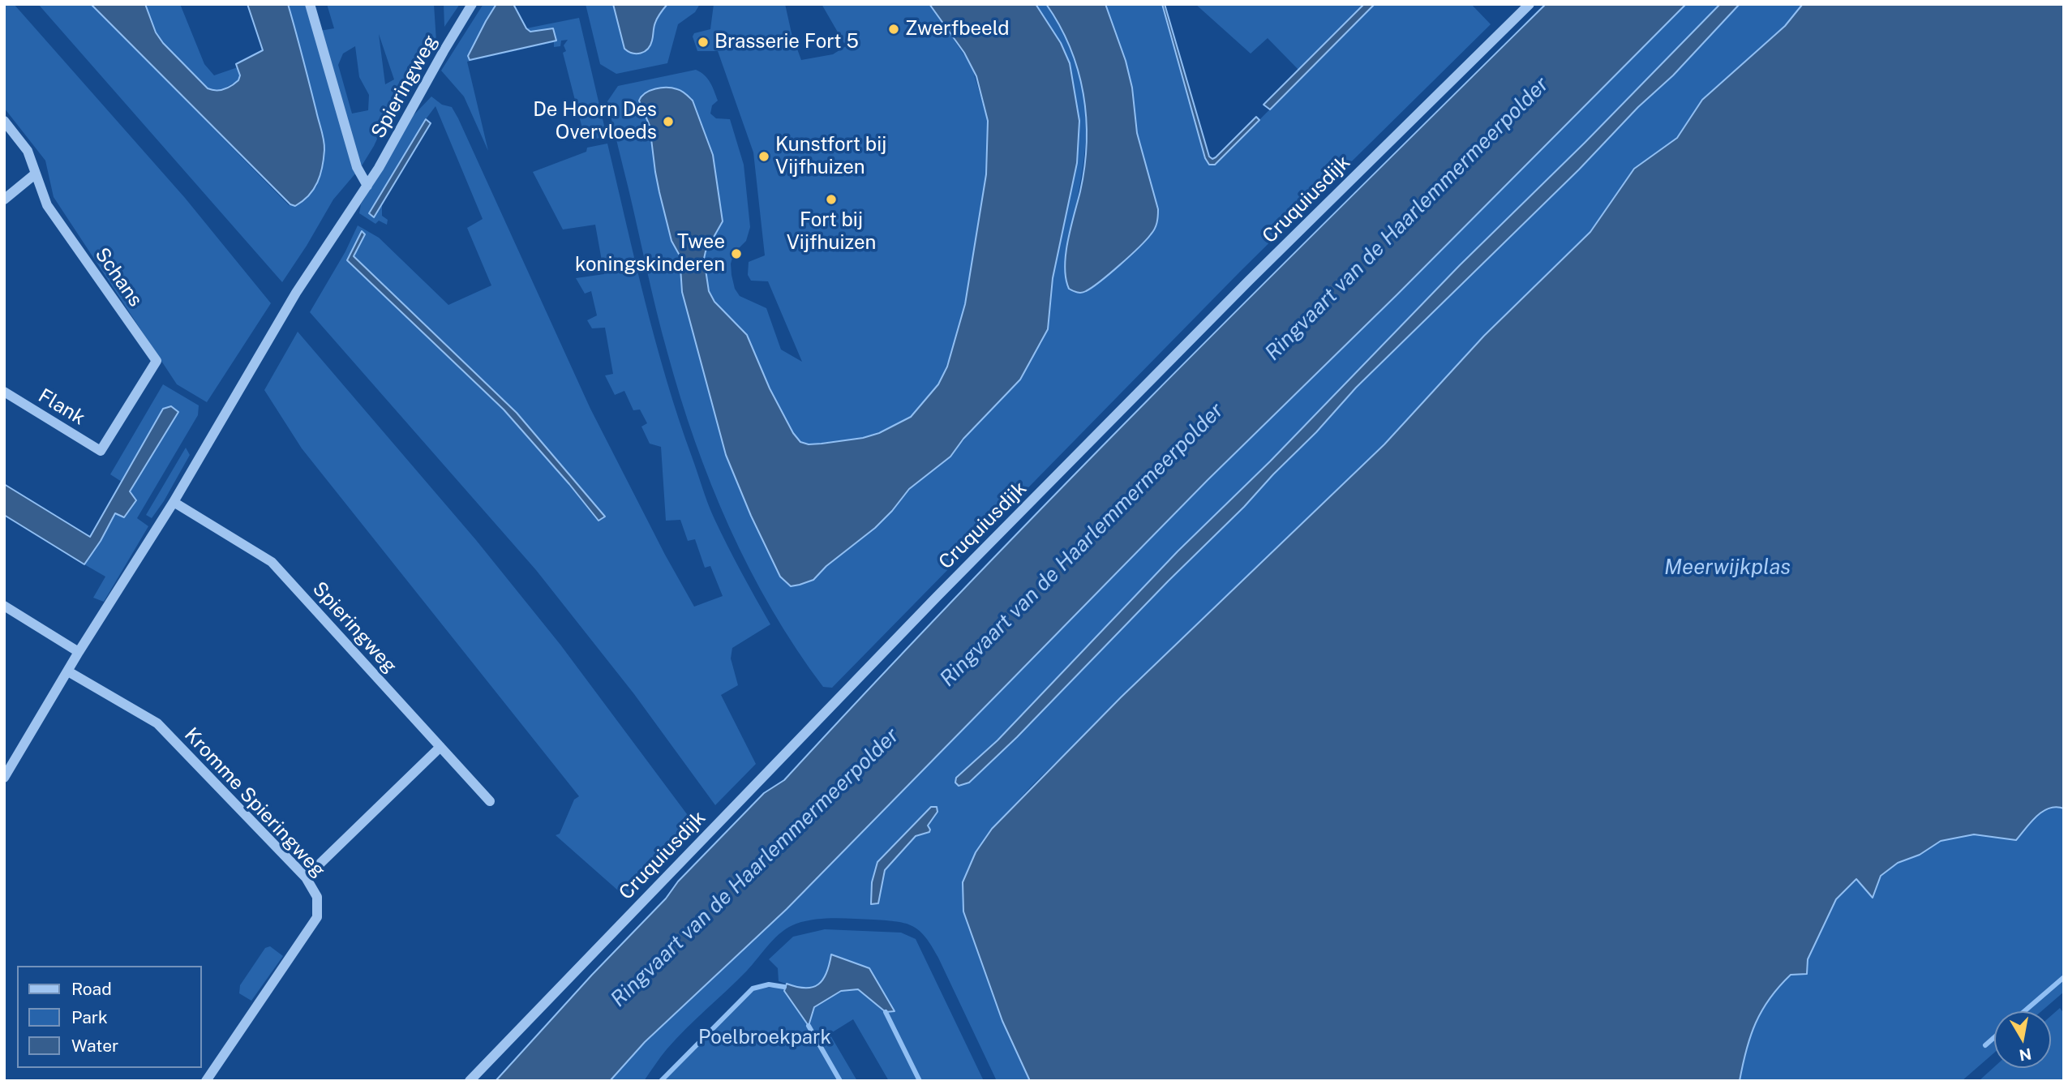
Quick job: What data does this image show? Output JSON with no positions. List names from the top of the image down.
{
  "streets": {
    "street": [
      "Spieringweg",
      "Cruquiusdijk",
      "Schans",
      "Flank",
      "Kromme Spieringweg"
    ]
  },
  "crossings": [
    ["Spieringweg", "Kromme Spieringweg"],
    ["Schans", "Flank"]
  ],
  "water": ["Ringvaart van de Haarlemmermeerpolder", "Meerwijkplas"],
  "parks": ["Poelbroekpark"],
  "places": [
    "Zwerfbeeld",
    "Brasserie Fort 5",
    "De Hoorn Des Overvloeds",
    "Kunstfort bij Vijfhuizen",
    "Fort bij Vijfhuizen",
    "Twee koningskinderen"
  ],
  "legend": ["Road", "Park", "Water"],
  "north": "bottom"
}
